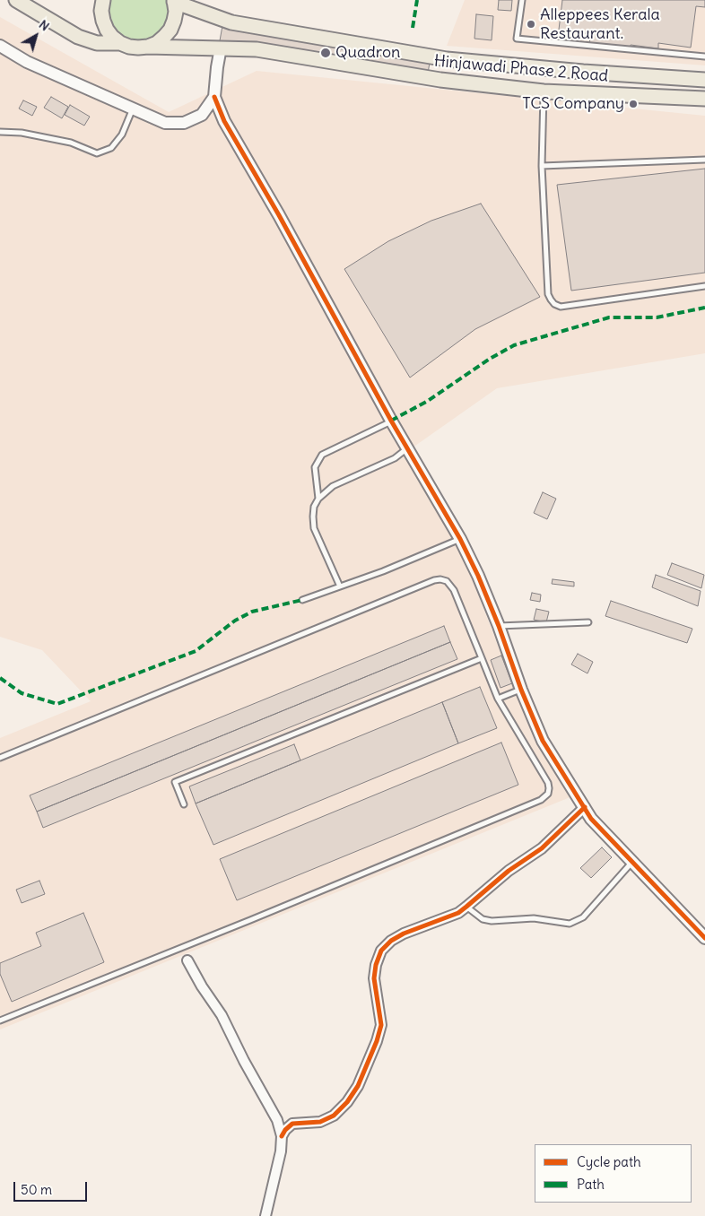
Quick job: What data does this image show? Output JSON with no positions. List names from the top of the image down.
{
  "streets": {
    "main road": ["Hinjawadi Phase 2 Road"]
  },
  "places": ["Alleppees Kerala Restaurant.", "Quadron", "TCS Company"],
  "legend": ["Cycle path", "Path"],
  "scale_bar": "50 m",
  "north": "top right"
}
